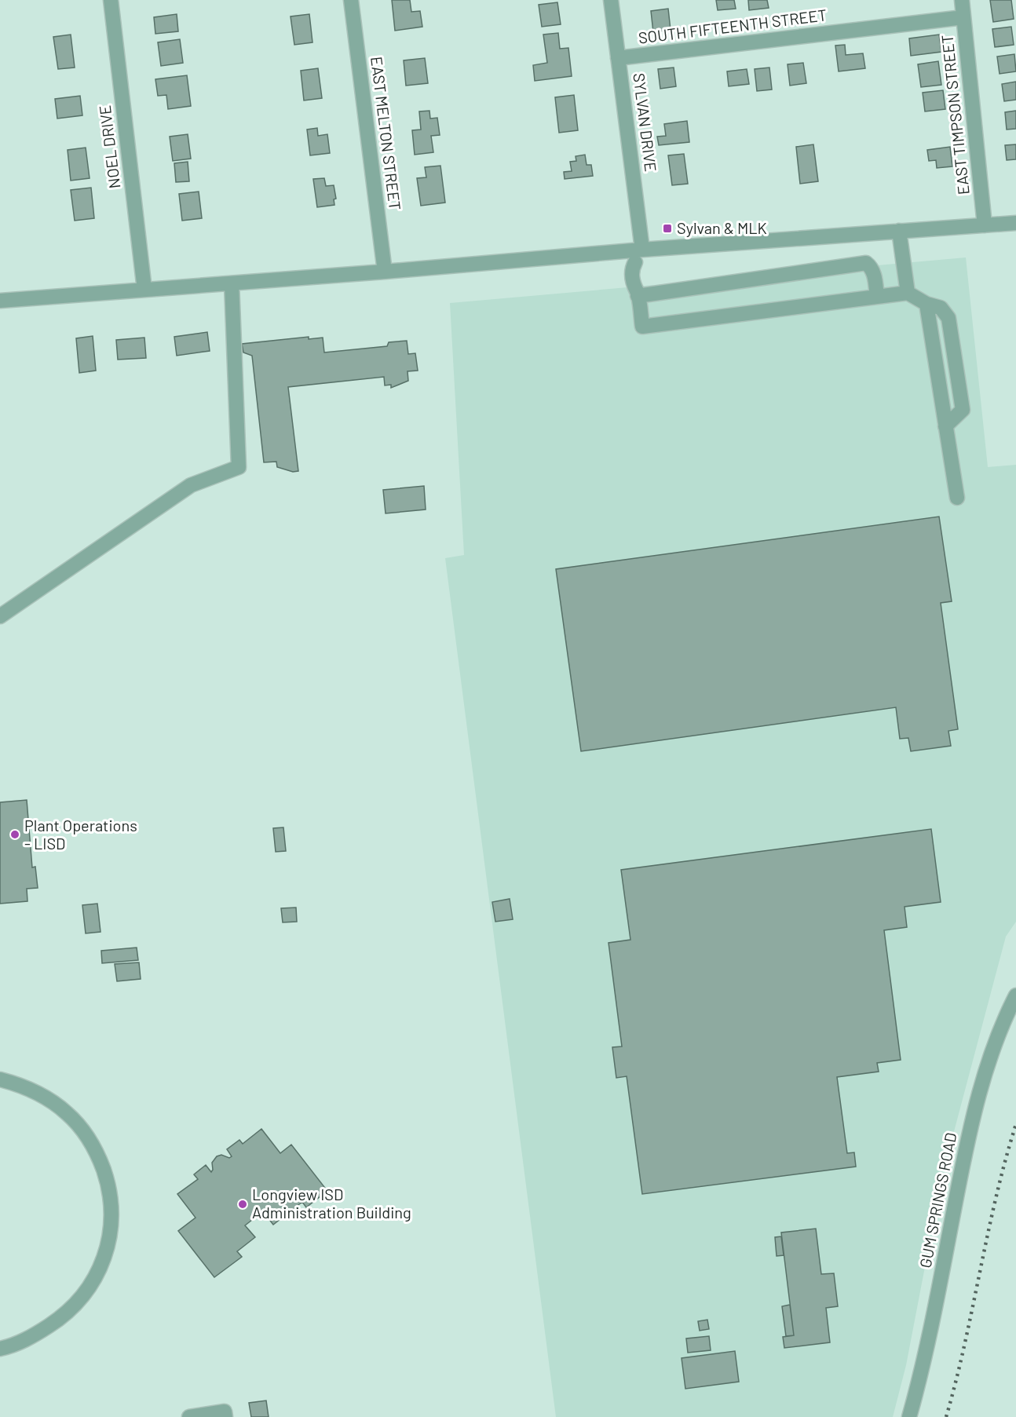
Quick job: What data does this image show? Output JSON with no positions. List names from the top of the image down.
{
  "streets": {
    "street": [
      "SOUTH FIFTEENTH STREET",
      "EAST TIMPSON STREET",
      "SYLVAN DRIVE",
      "EAST MELTON STREET",
      "NOEL DRIVE",
      "GUM SPRINGS ROAD"
    ]
  },
  "crossings": [
    ["SOUTH FIFTEENTH STREET", "EAST TIMPSON STREET"],
    ["SOUTH FIFTEENTH STREET", "SYLVAN DRIVE"]
  ],
  "places": {
    "transit": ["Sylvan & MLK"],
    "other": ["Plant Operations - LISD", "Longview ISD Administration Building"]
  }
}
